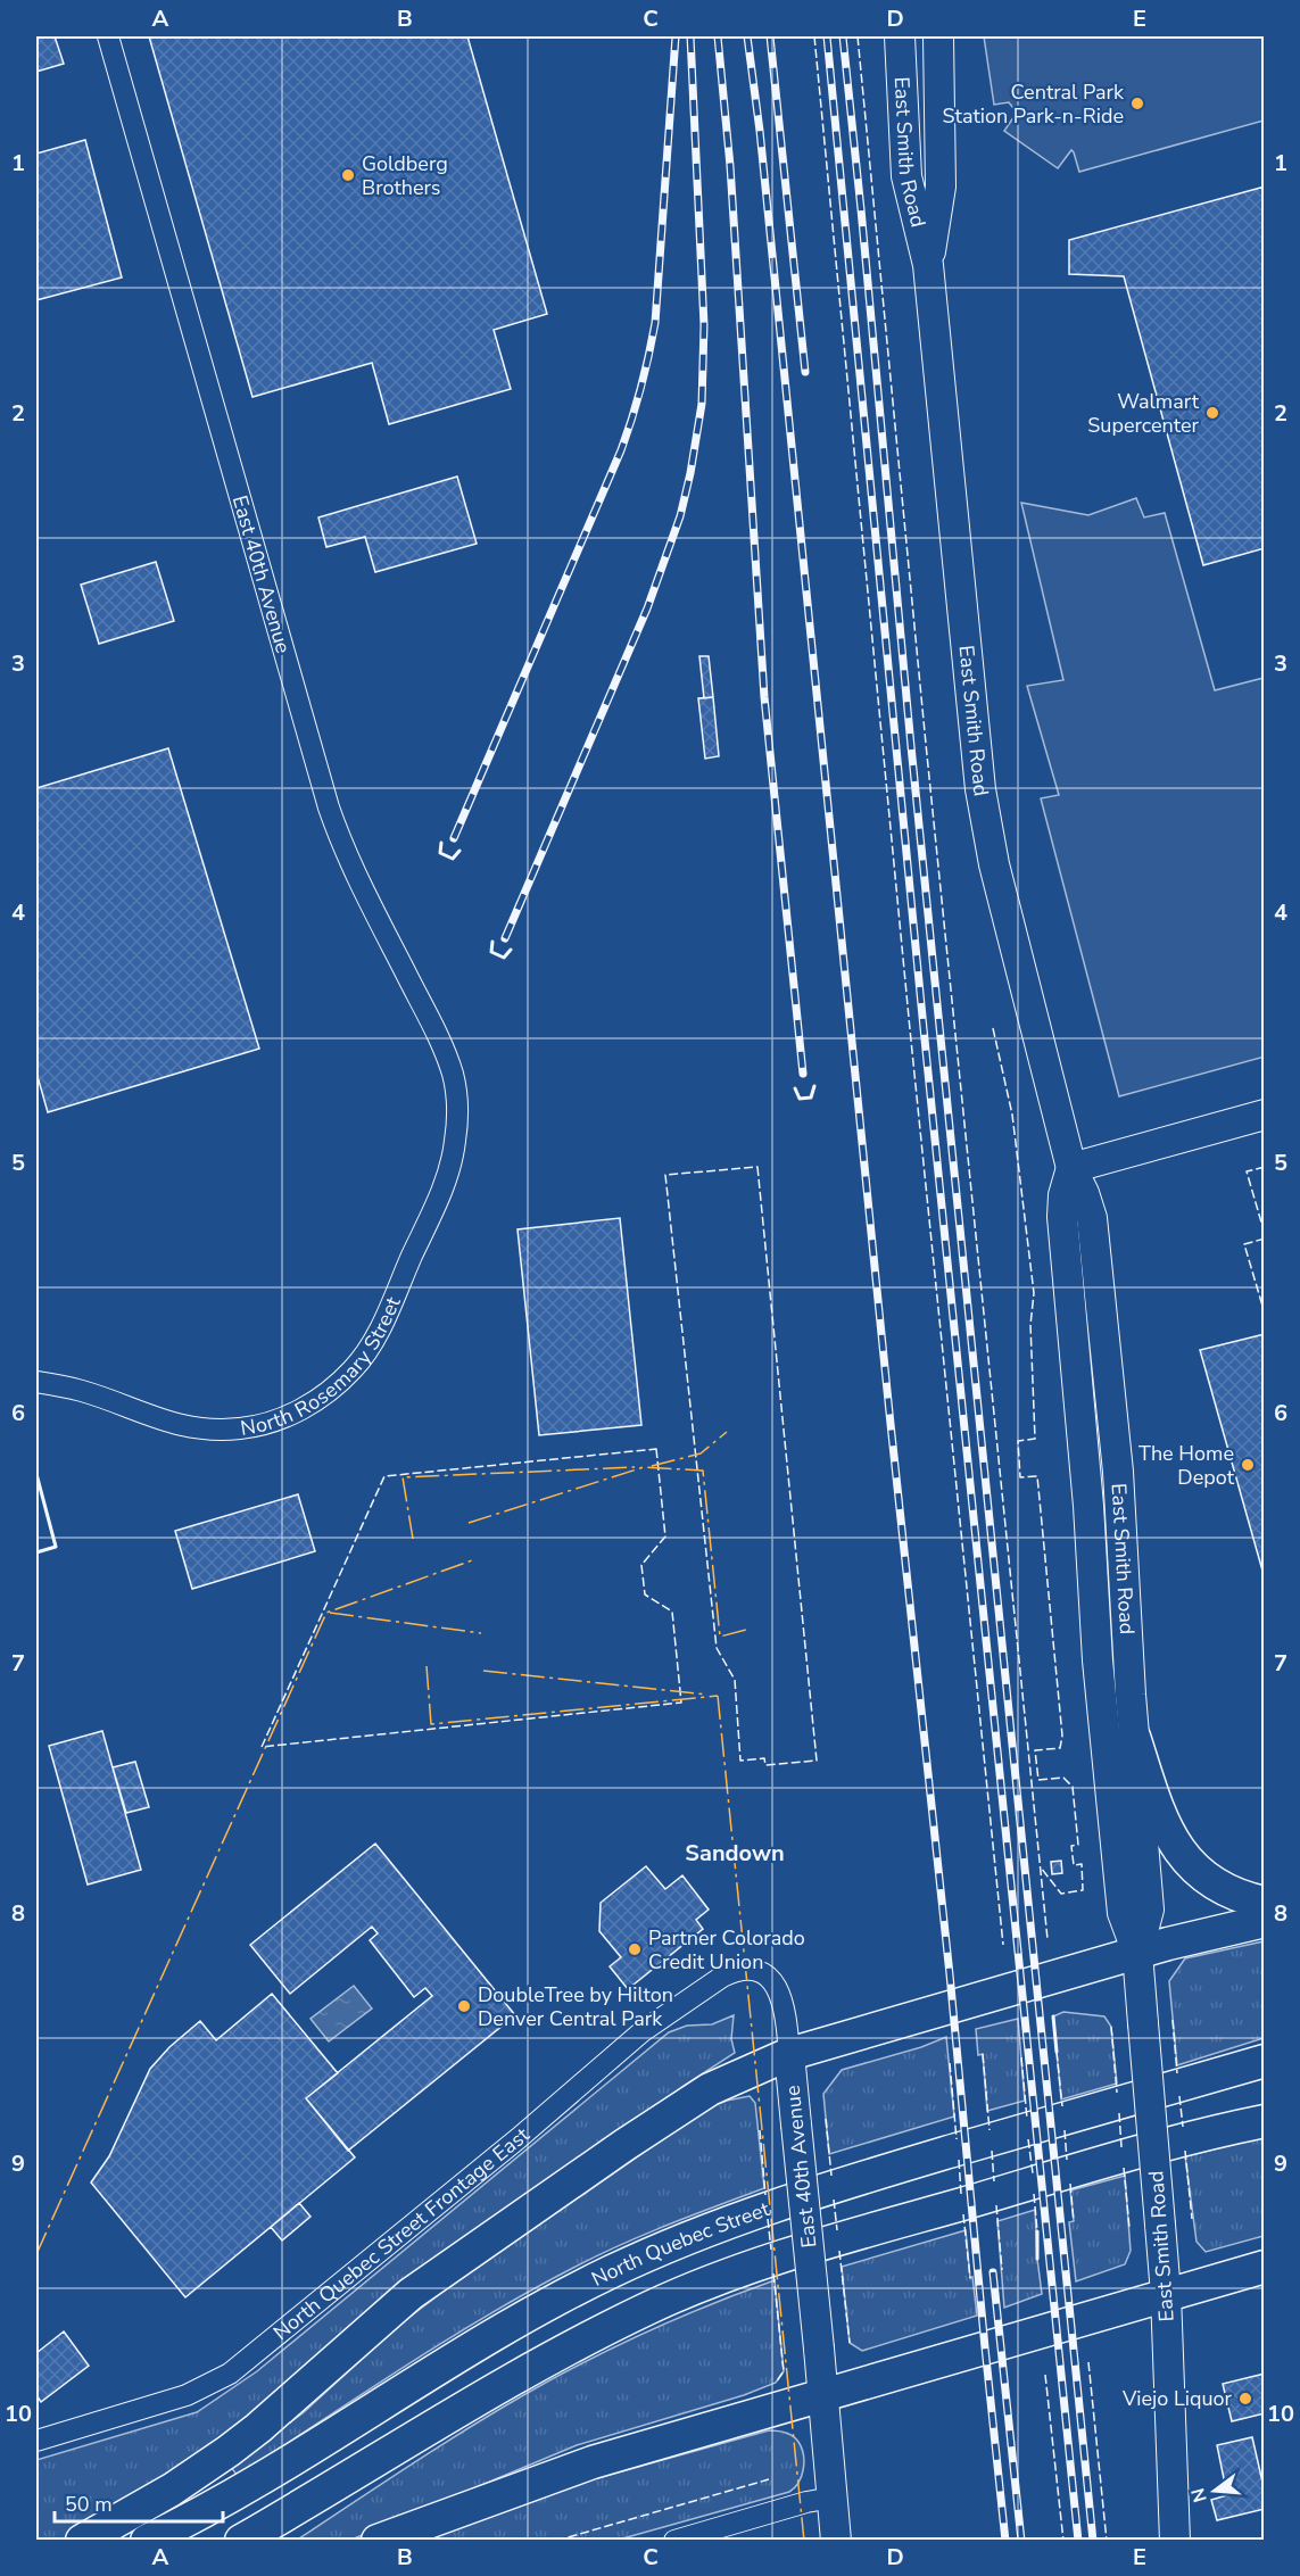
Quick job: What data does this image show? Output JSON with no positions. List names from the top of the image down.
{
  "streets": {
    "main road": ["North Quebec Street"],
    "street": [
      "East Smith Road",
      "East 40th Avenue",
      "North Rosemary Street",
      "North Quebec Street Frontage East"
    ]
  },
  "crossings": [
    ["East 40th Avenue", "North Rosemary Street"],
    ["East 40th Avenue", "North Quebec Street Frontage East"]
  ],
  "districts": ["Sandown"],
  "places": [
    "Central Park Station Park-n-Ride",
    "Goldberg Brothers",
    "Walmart Supercenter",
    "The Home Depot",
    "Partner Colorado Credit Union",
    "DoubleTree by Hilton Denver Central Park",
    "Viejo Liquor"
  ],
  "scale_bar": "50 m",
  "north": "left",
  "grid": {
    "columns": [
      "A",
      "B",
      "C",
      "D",
      "E"
    ],
    "rows": [
      "1",
      "2",
      "3",
      "4",
      "5",
      "6",
      "7",
      "8",
      "9",
      "10"
    ]
  }
}
